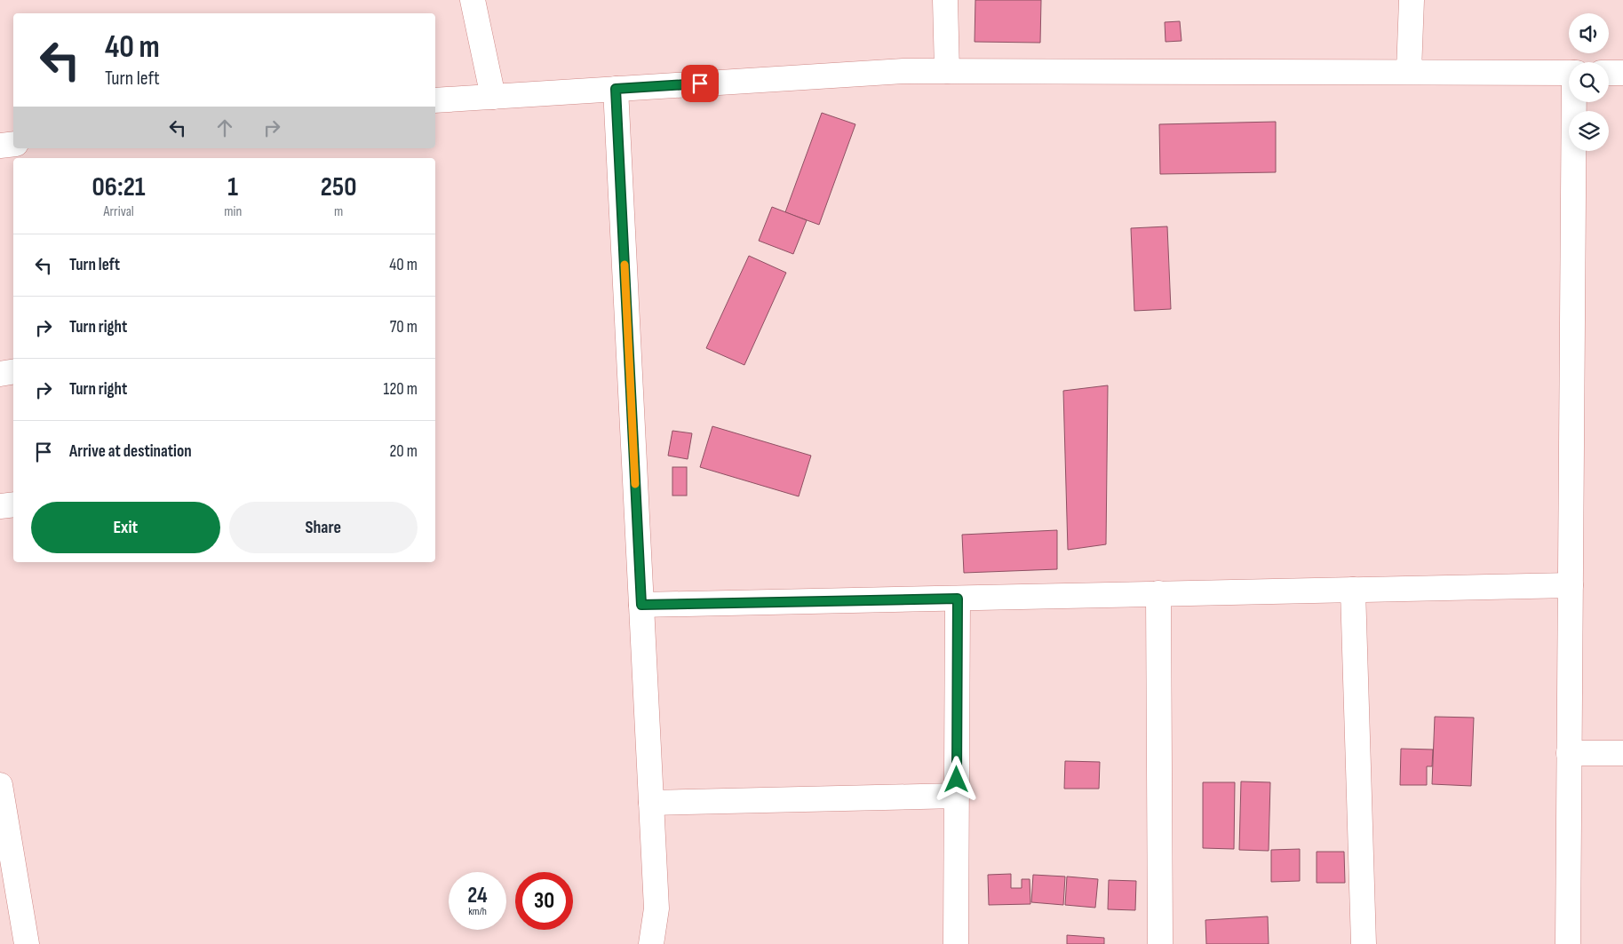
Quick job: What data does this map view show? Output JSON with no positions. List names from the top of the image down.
{
  "page": {
    "turn": ["40 m", "Turn left"],
    "eta": [
      "06:21",
      "Arrival",
      "1",
      "min",
      "250",
      "m"
    ],
    "list": [
      {
        "name": "Turn left",
        "value": "40 m"
      },
      {
        "name": "Turn right",
        "value": "70 m"
      },
      {
        "name": "Turn right",
        "value": "120 m"
      },
      {
        "name": "Arrive at destination",
        "value": "20 m"
      }
    ],
    "buttons": ["Exit", "Share"],
    "speed": "24 km/h",
    "limit": "30"
  }
}
